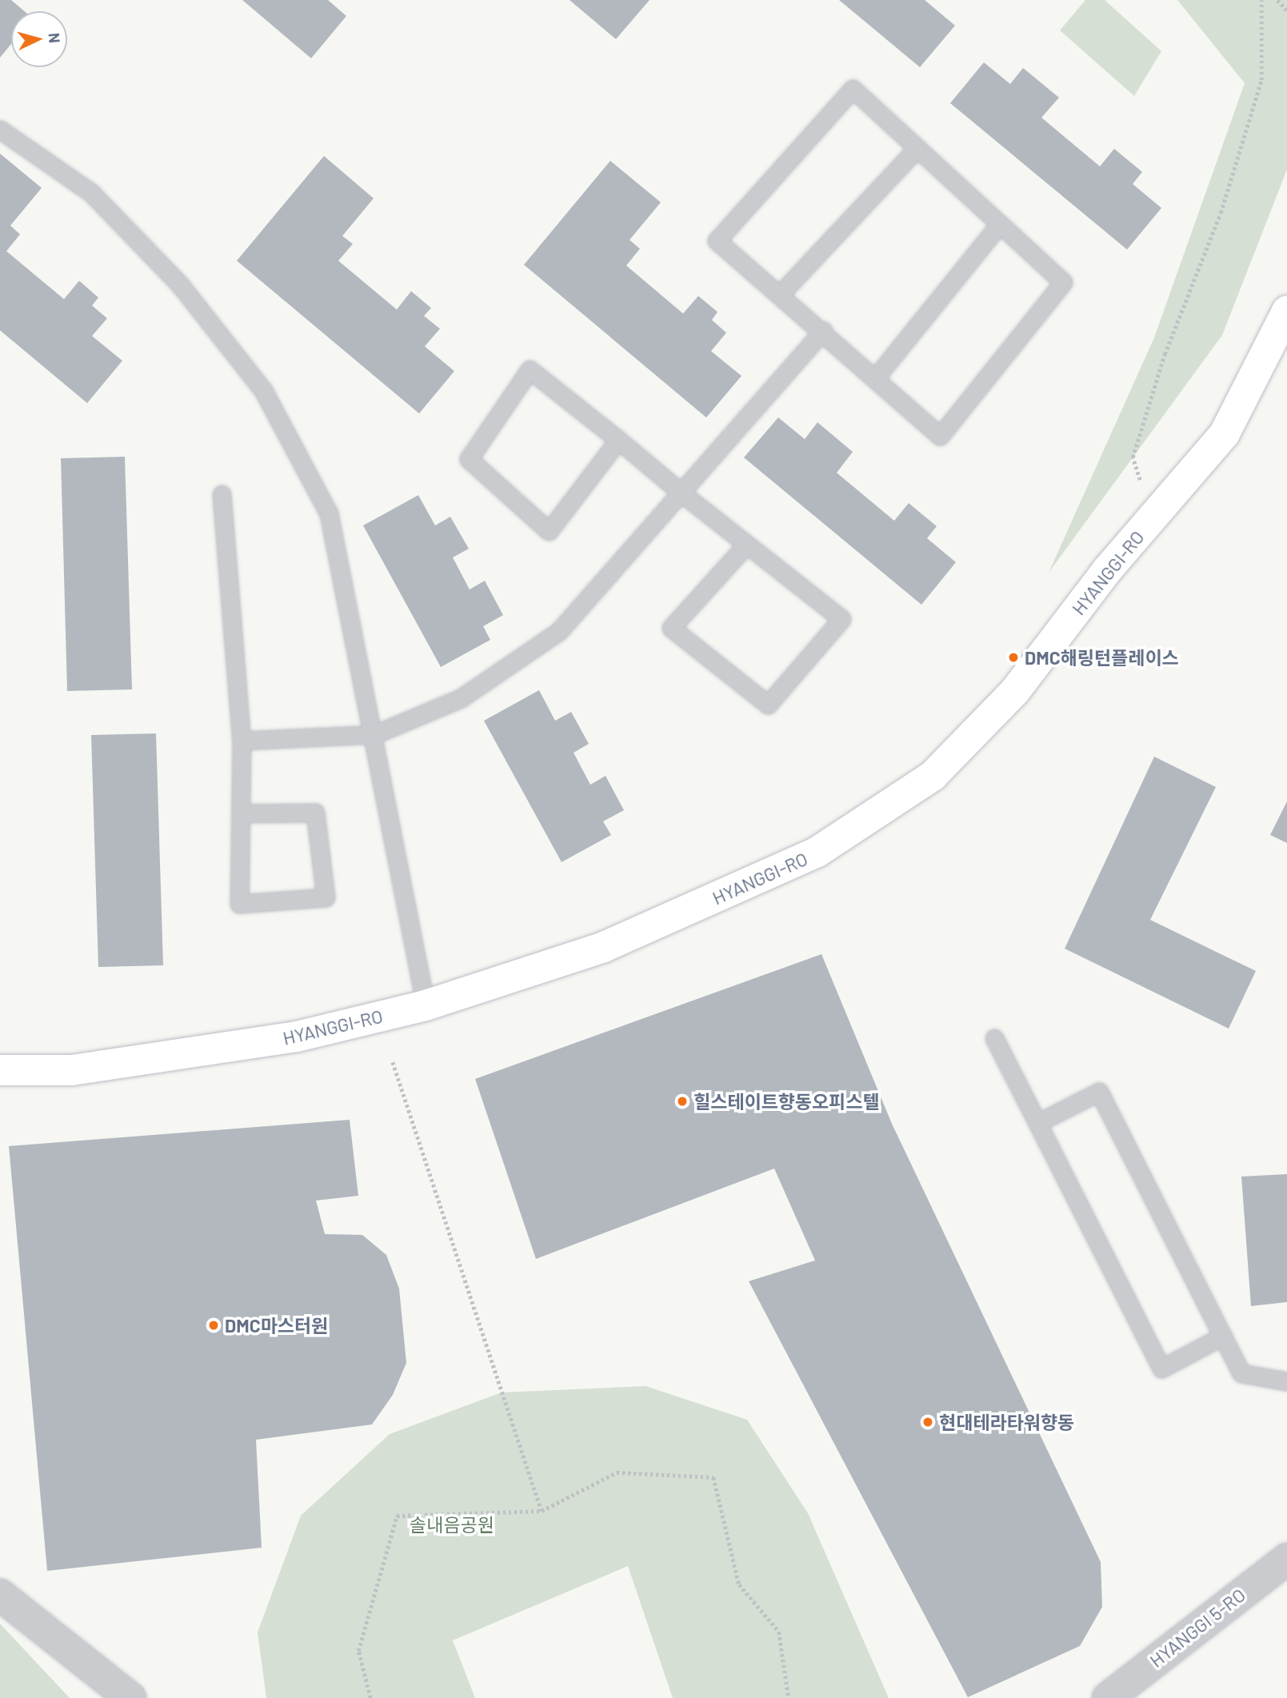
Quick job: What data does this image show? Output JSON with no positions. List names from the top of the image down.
{
  "streets": {
    "main road": ["HYANGGI-RO"],
    "street": ["HYANGGI 5-RO"]
  },
  "parks": ["솔내음공원"],
  "places": [
    "DMC해링턴플레이스",
    "힐스테이트향동오피스텔",
    "DMC마스터원",
    "현대테라타워향동"
  ],
  "north": "right"
}
